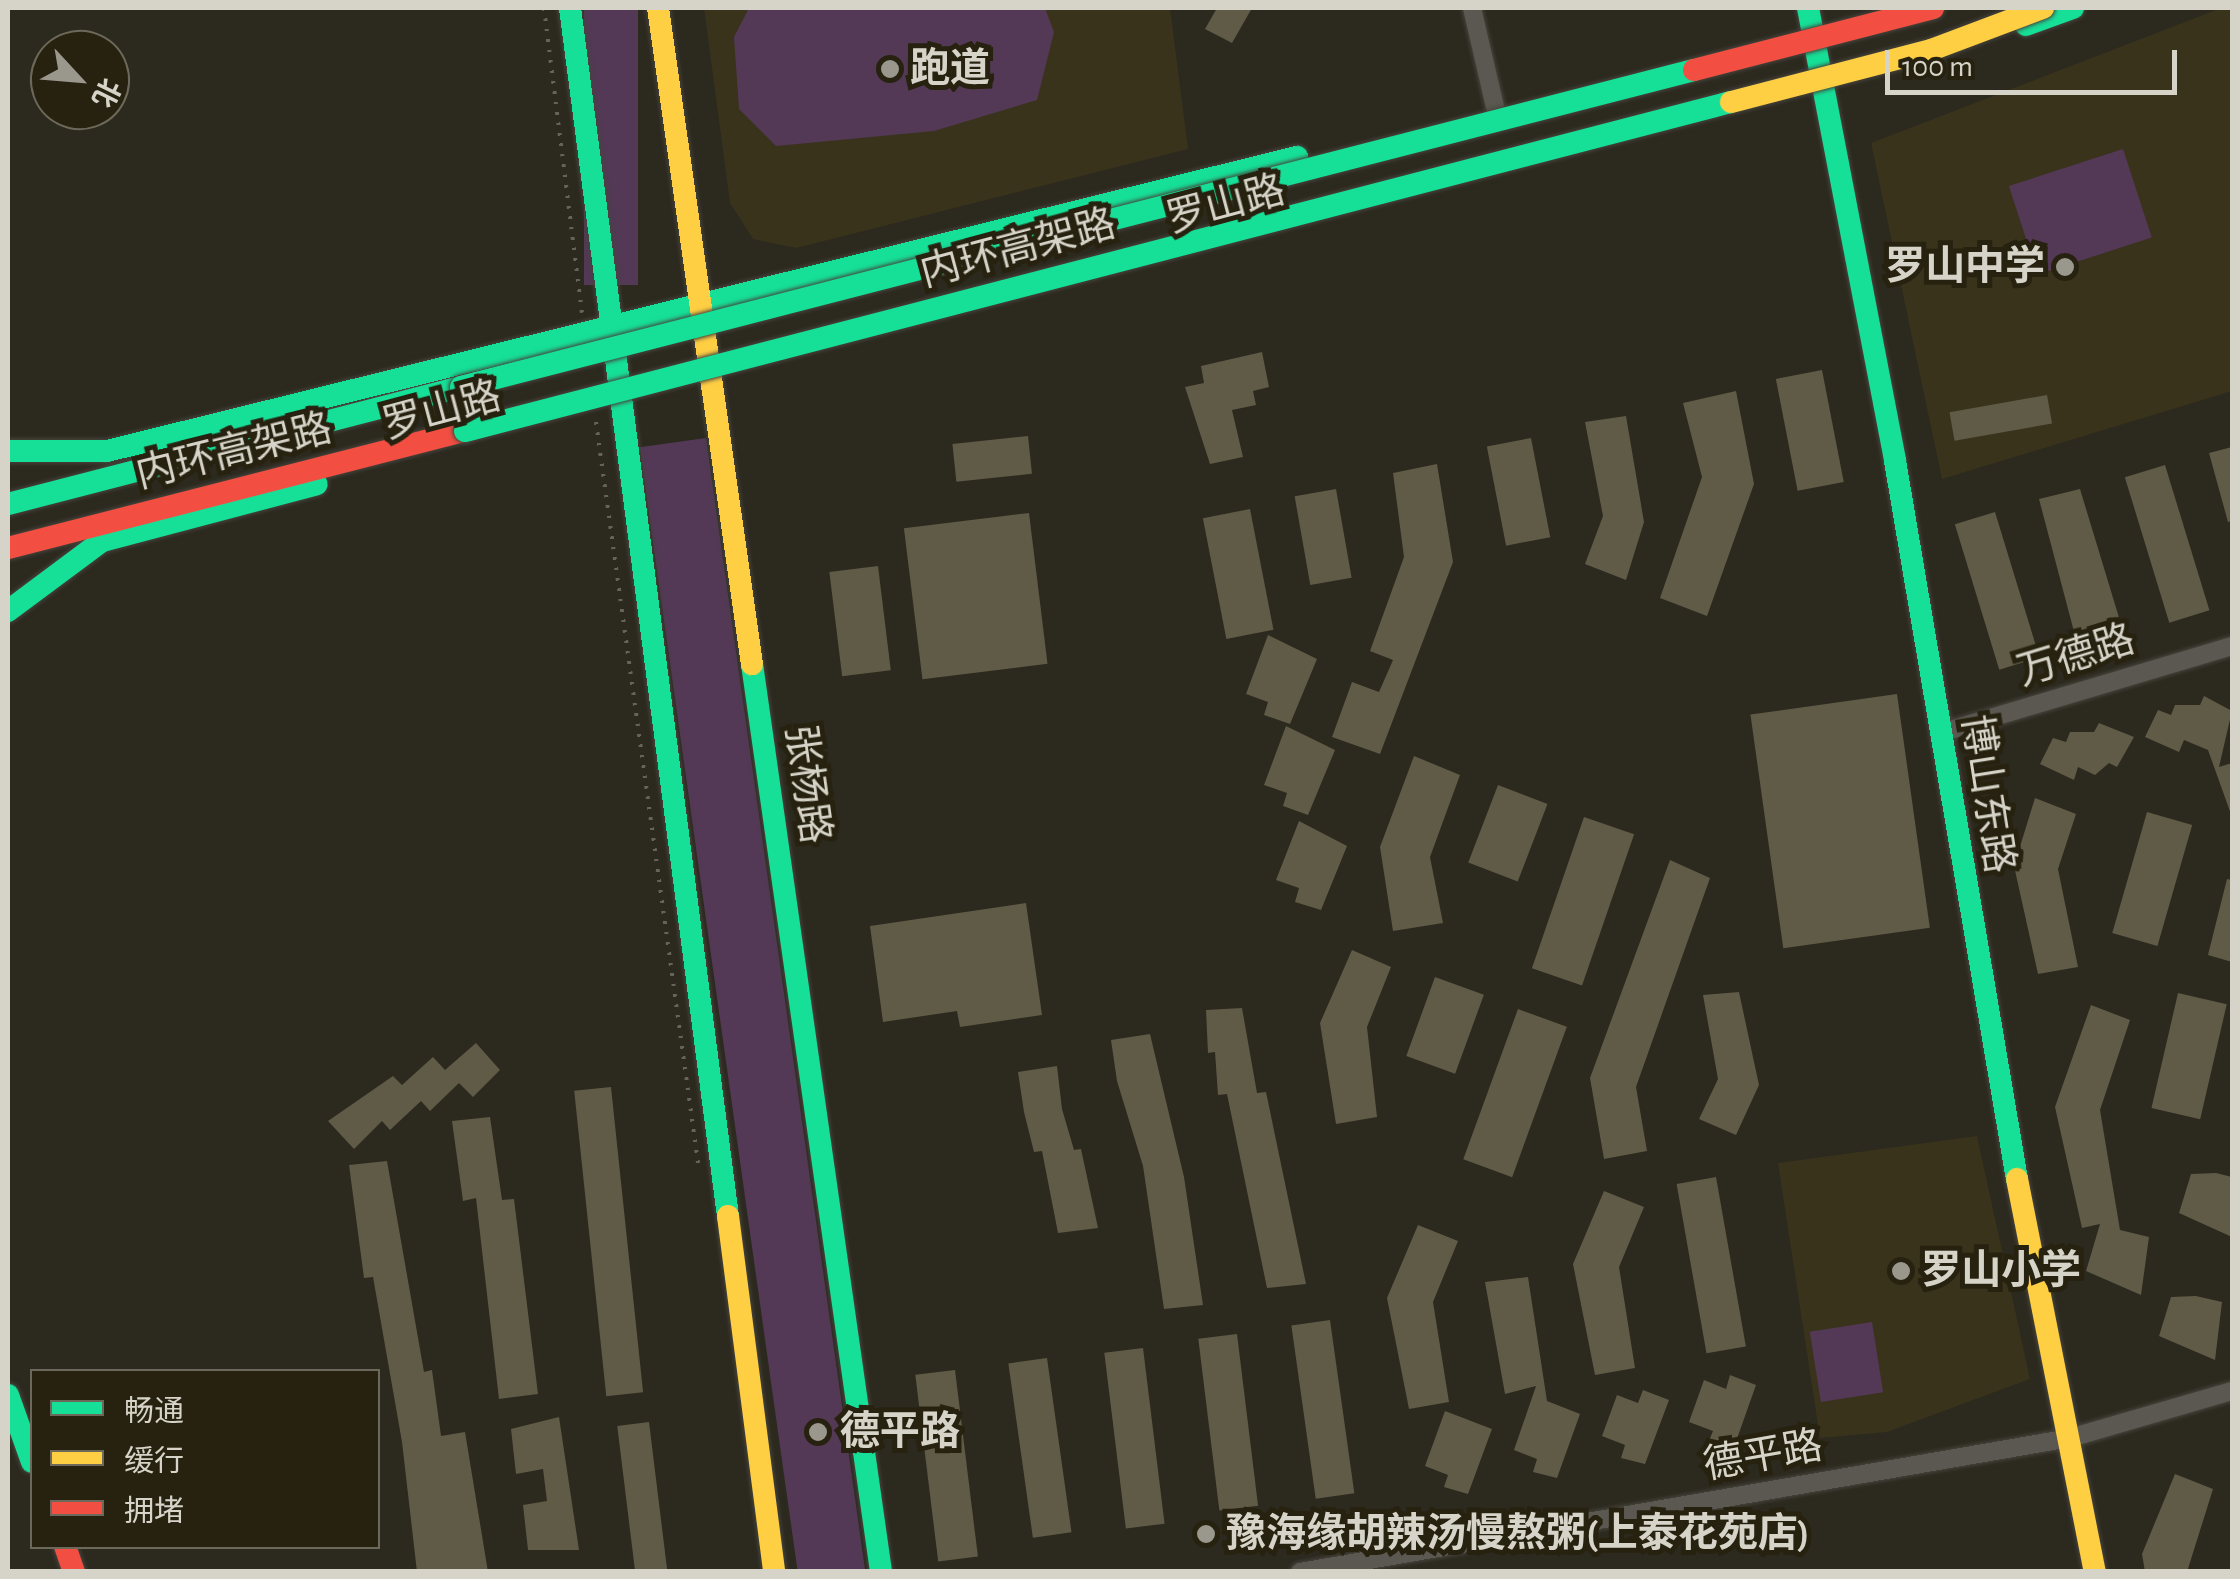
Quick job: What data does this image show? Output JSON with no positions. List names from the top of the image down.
{
  "streets": {
    "main road": [
      "罗山路",
      "内环高架路",
      "张杨路",
      "博山东路"
    ],
    "street": ["万德路", "德平路"]
  },
  "crossings": [
    ["罗山路", "张杨路"],
    ["罗山路", "博山东路"],
    ["万德路", "博山东路"],
    ["博山东路", "德平路"]
  ],
  "places": [
    "跑道",
    "罗山中学",
    "罗山小学",
    "德平路",
    "豫海缘胡辣汤慢熬粥(上泰花苑店)"
  ],
  "legend": ["畅通", "缓行", "拥堵"],
  "scale_bar": "100 m",
  "north": "bottom right"
}
